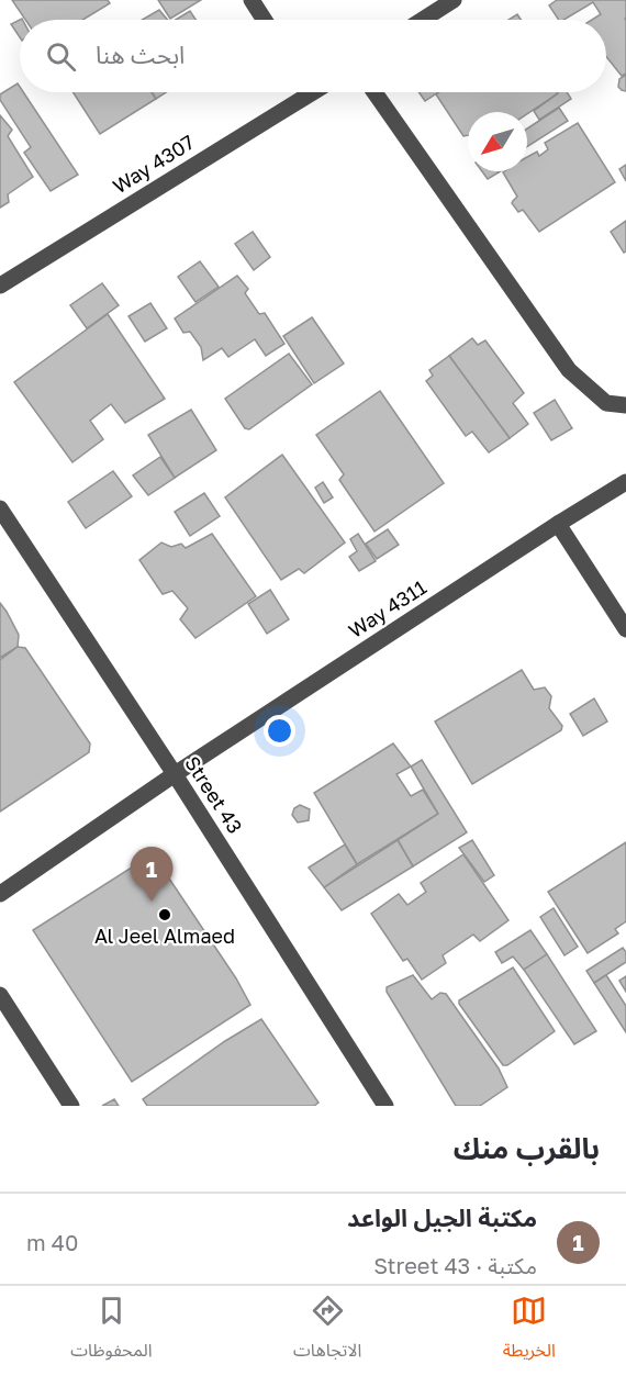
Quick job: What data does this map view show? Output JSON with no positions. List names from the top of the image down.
{
  "streets": {
    "street": ["Way 4307", "Way 4311", "Street 43"]
  },
  "crossings": [
    ["Way 4311", "Street 43"]
  ],
  "places": ["Al Jeel Almaed"],
  "north": "bottom left",
  "page": {
    "search": "ابحث هنا",
    "pins": "1",
    "heading": "بالقرب منك",
    "list": [
      {
        "mark": "1",
        "name": "مكتبة الجيل الواعد",
        "note": "مكتبة · Street 43",
        "value": "40 m"
      }
    ],
    "nav": ["الخريطة", "الاتجاهات", "المحفوظات"]
  }
}
